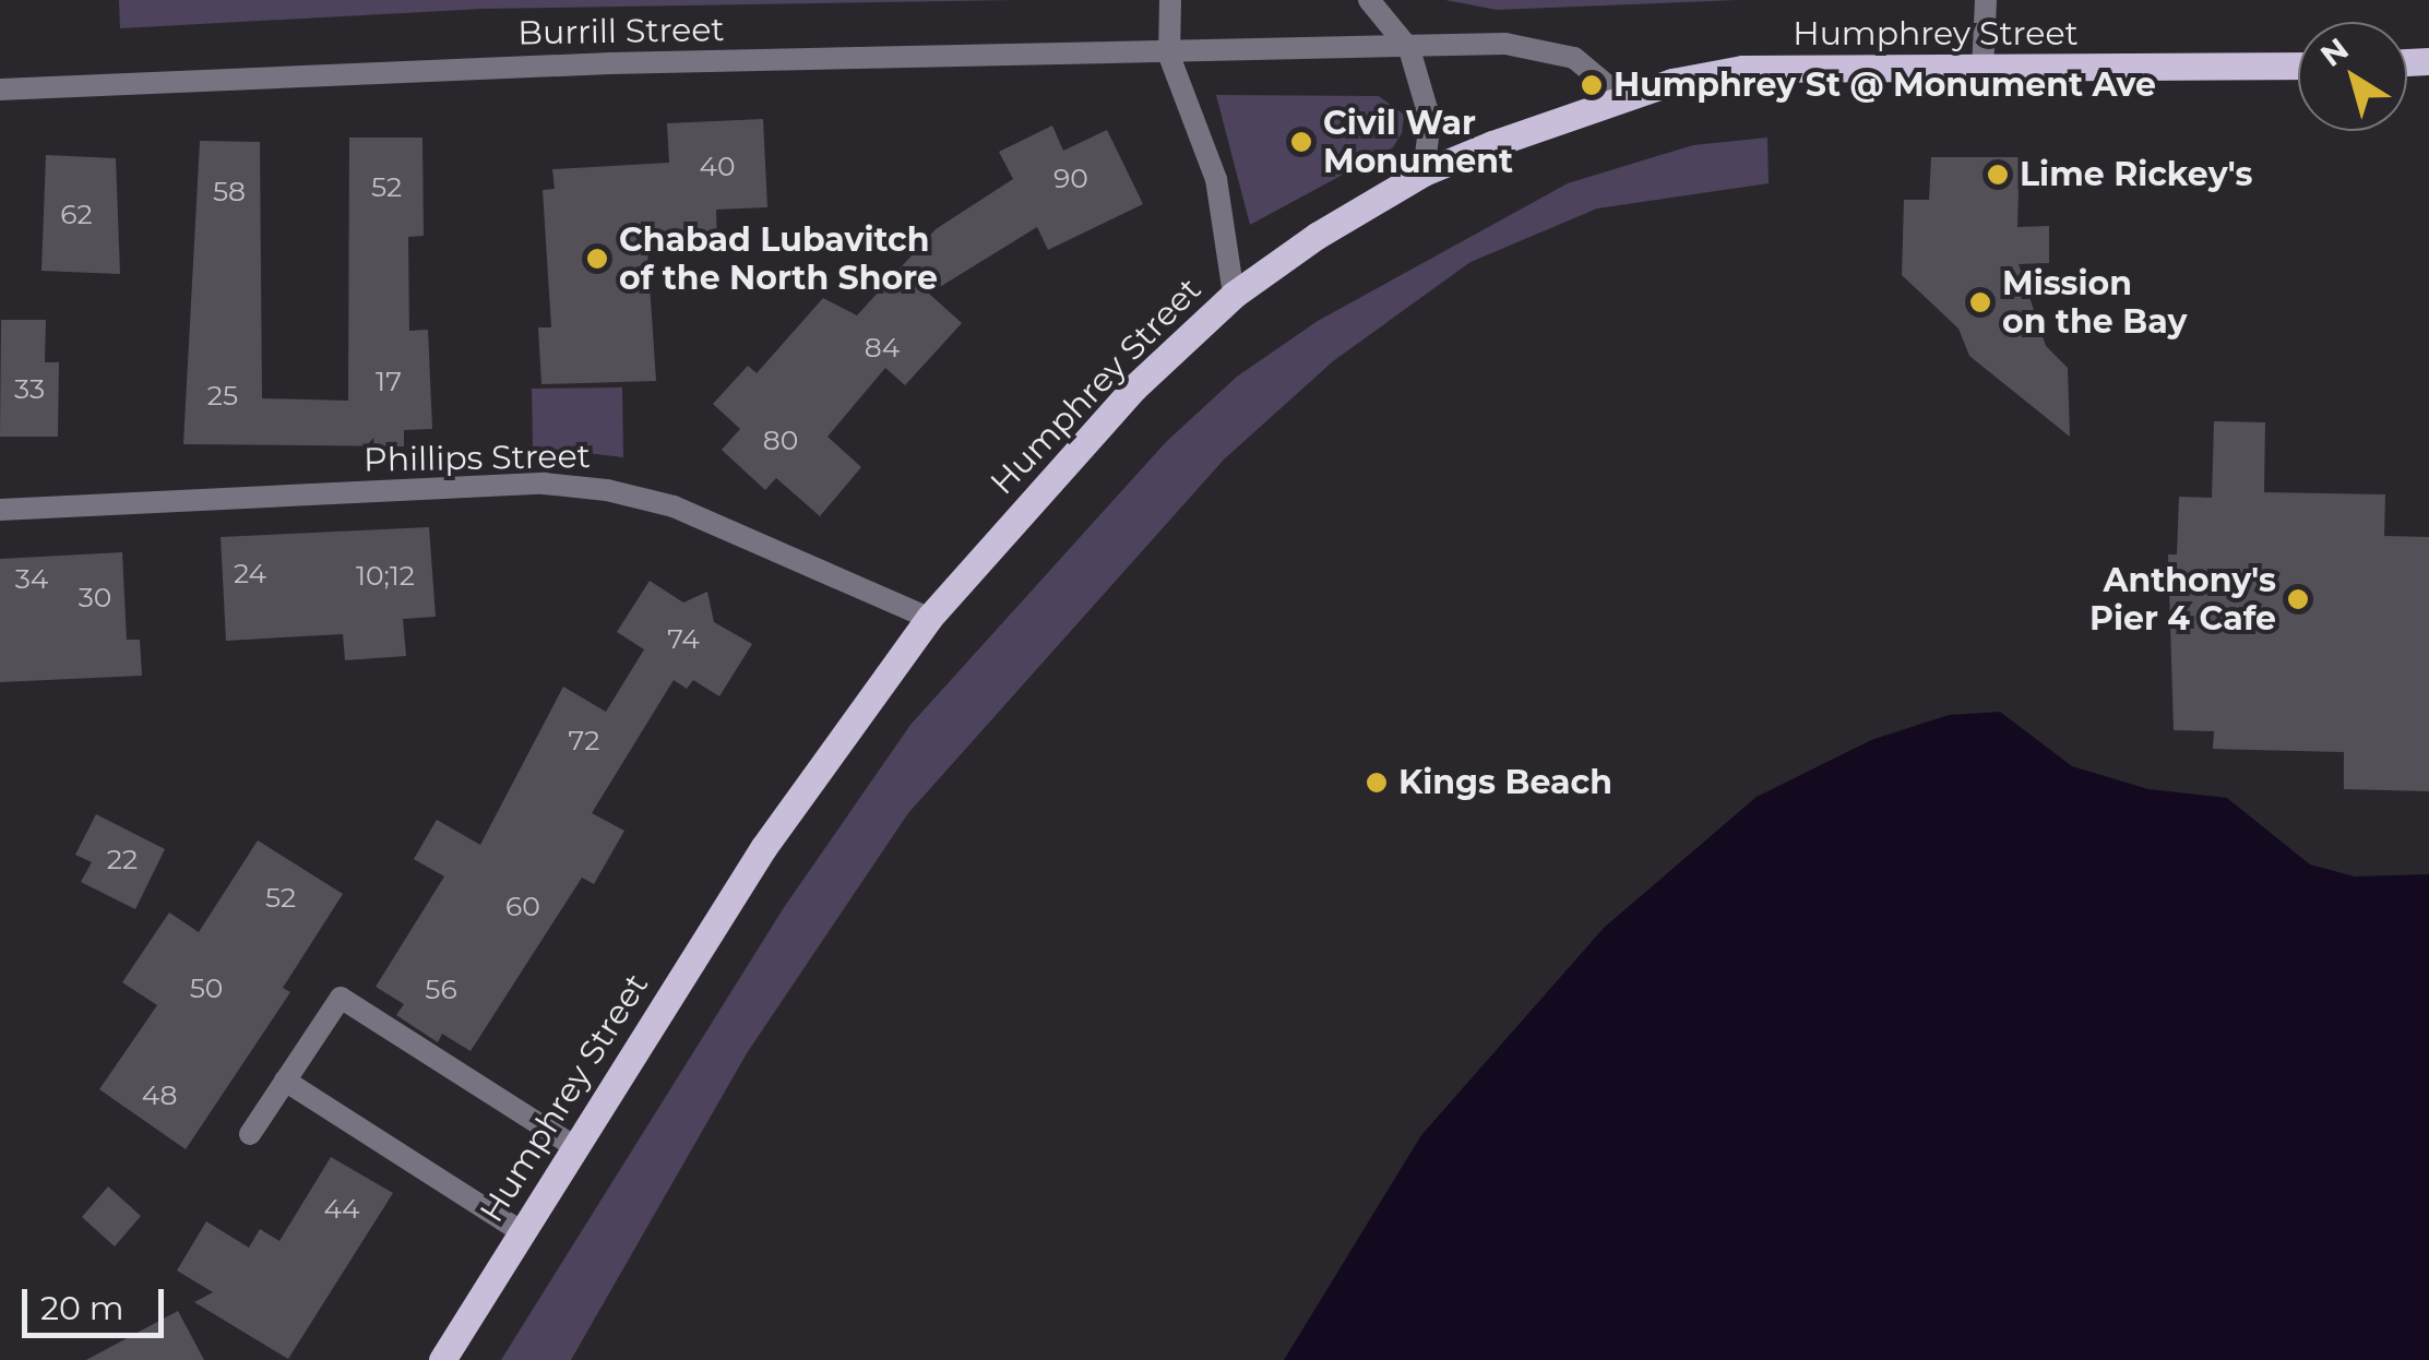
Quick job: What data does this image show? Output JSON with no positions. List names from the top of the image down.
{
  "streets": {
    "main road": ["Humphrey Street"],
    "street": ["Burrill Street", "Phillips Street"]
  },
  "crossings": [
    ["Burrill Street", "Humphrey Street"],
    ["Humphrey Street", "Phillips Street"]
  ],
  "places": [
    "Humphrey St @ Monument Ave",
    "Civil War Monument",
    "Lime Rickey's",
    "Chabad Lubavitch of the North Shore",
    "Mission on the Bay",
    "Anthony's Pier 4 Cafe",
    "Kings Beach"
  ],
  "house_numbers": [
    "40",
    "90",
    "52",
    "58",
    "62",
    "84",
    "17",
    "33",
    "25",
    "80",
    "24",
    "10;12",
    "34",
    "30",
    "74",
    "72",
    "22",
    "52",
    "60",
    "50",
    "56",
    "48",
    "44"
  ],
  "scale_bar": "20 m",
  "north": "top left"
}
